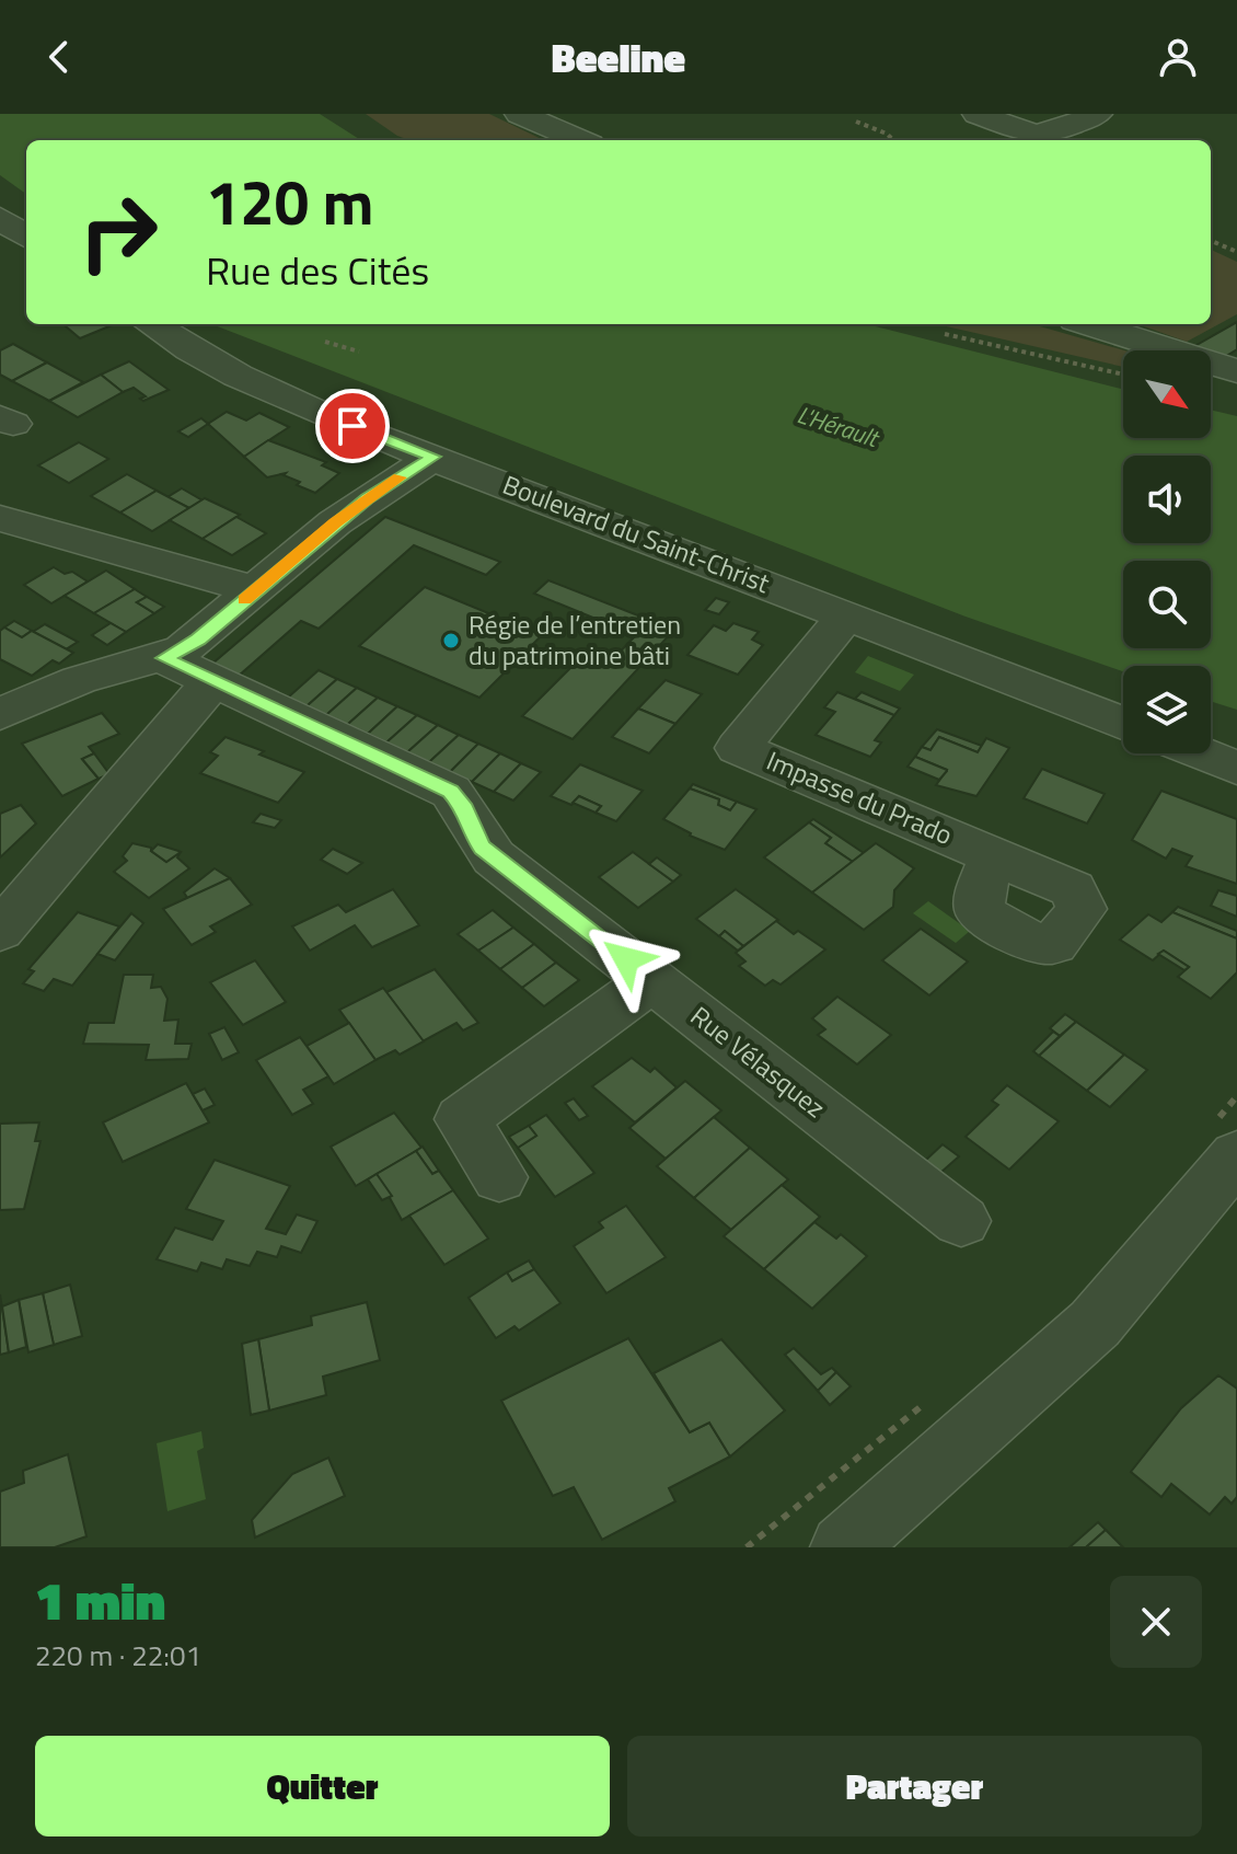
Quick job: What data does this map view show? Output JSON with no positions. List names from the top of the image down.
{
  "streets": {
    "street": ["Boulevard du Saint-Christ", "Impasse du Prado", "Rue Vélasquez"]
  },
  "crossings": [
    ["Boulevard du Saint-Christ", "Impasse du Prado"]
  ],
  "water": ["L'Hérault"],
  "places": ["Régie de l’entretien du patrimoine bâti"],
  "north": "bottom right",
  "page": {
    "header": "Beeline",
    "turn": ["120 m", "Rue des Cités"],
    "heading": ["1 min", "220 m · 22:01"],
    "buttons": ["Quitter", "Partager"]
  }
}
